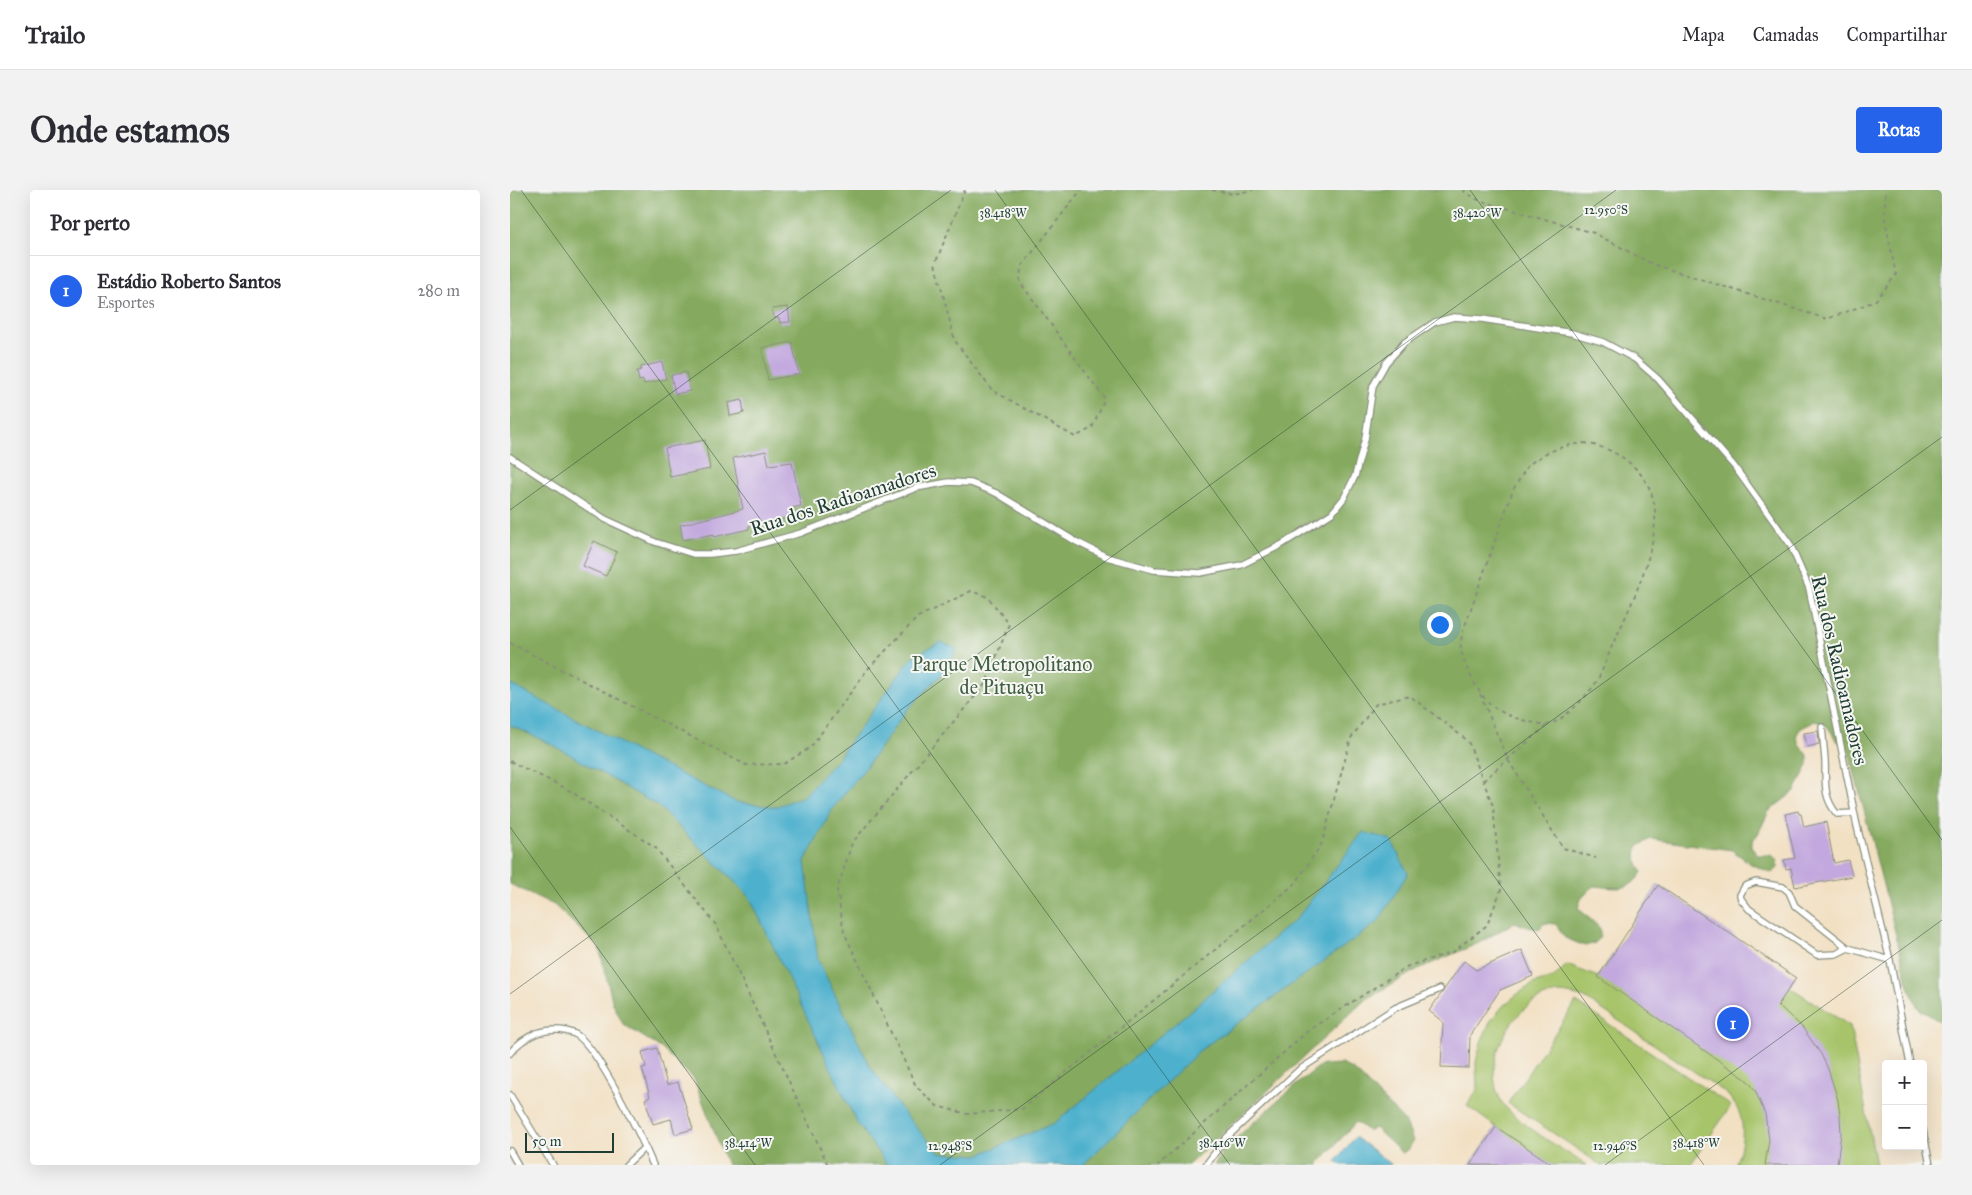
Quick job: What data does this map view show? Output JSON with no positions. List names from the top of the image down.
{
  "streets": {
    "lane": ["Rua dos Radioamadores"]
  },
  "parks": ["Parque Metropolitano de Pituaçu"],
  "scale_bar": "50 m",
  "page": {
    "header": "Trailo",
    "nav": ["Mapa", "Camadas", "Compartilhar"],
    "buttons": "Rotas",
    "title": "Onde estamos",
    "heading": "Por perto",
    "list": [
      {
        "mark": "1",
        "name": "Estádio Roberto Santos",
        "note": "Esportes",
        "value": "280 m"
      }
    ],
    "pins": "1",
    "map_buttons": ["+", "−"],
    "scale": "50 m"
  },
  "coordinates": [
    "12.950°S",
    "38.418°W",
    "38.420°W",
    "38.414°W",
    "38.416°W",
    "12.948°S",
    "12.946°S"
  ]
}
